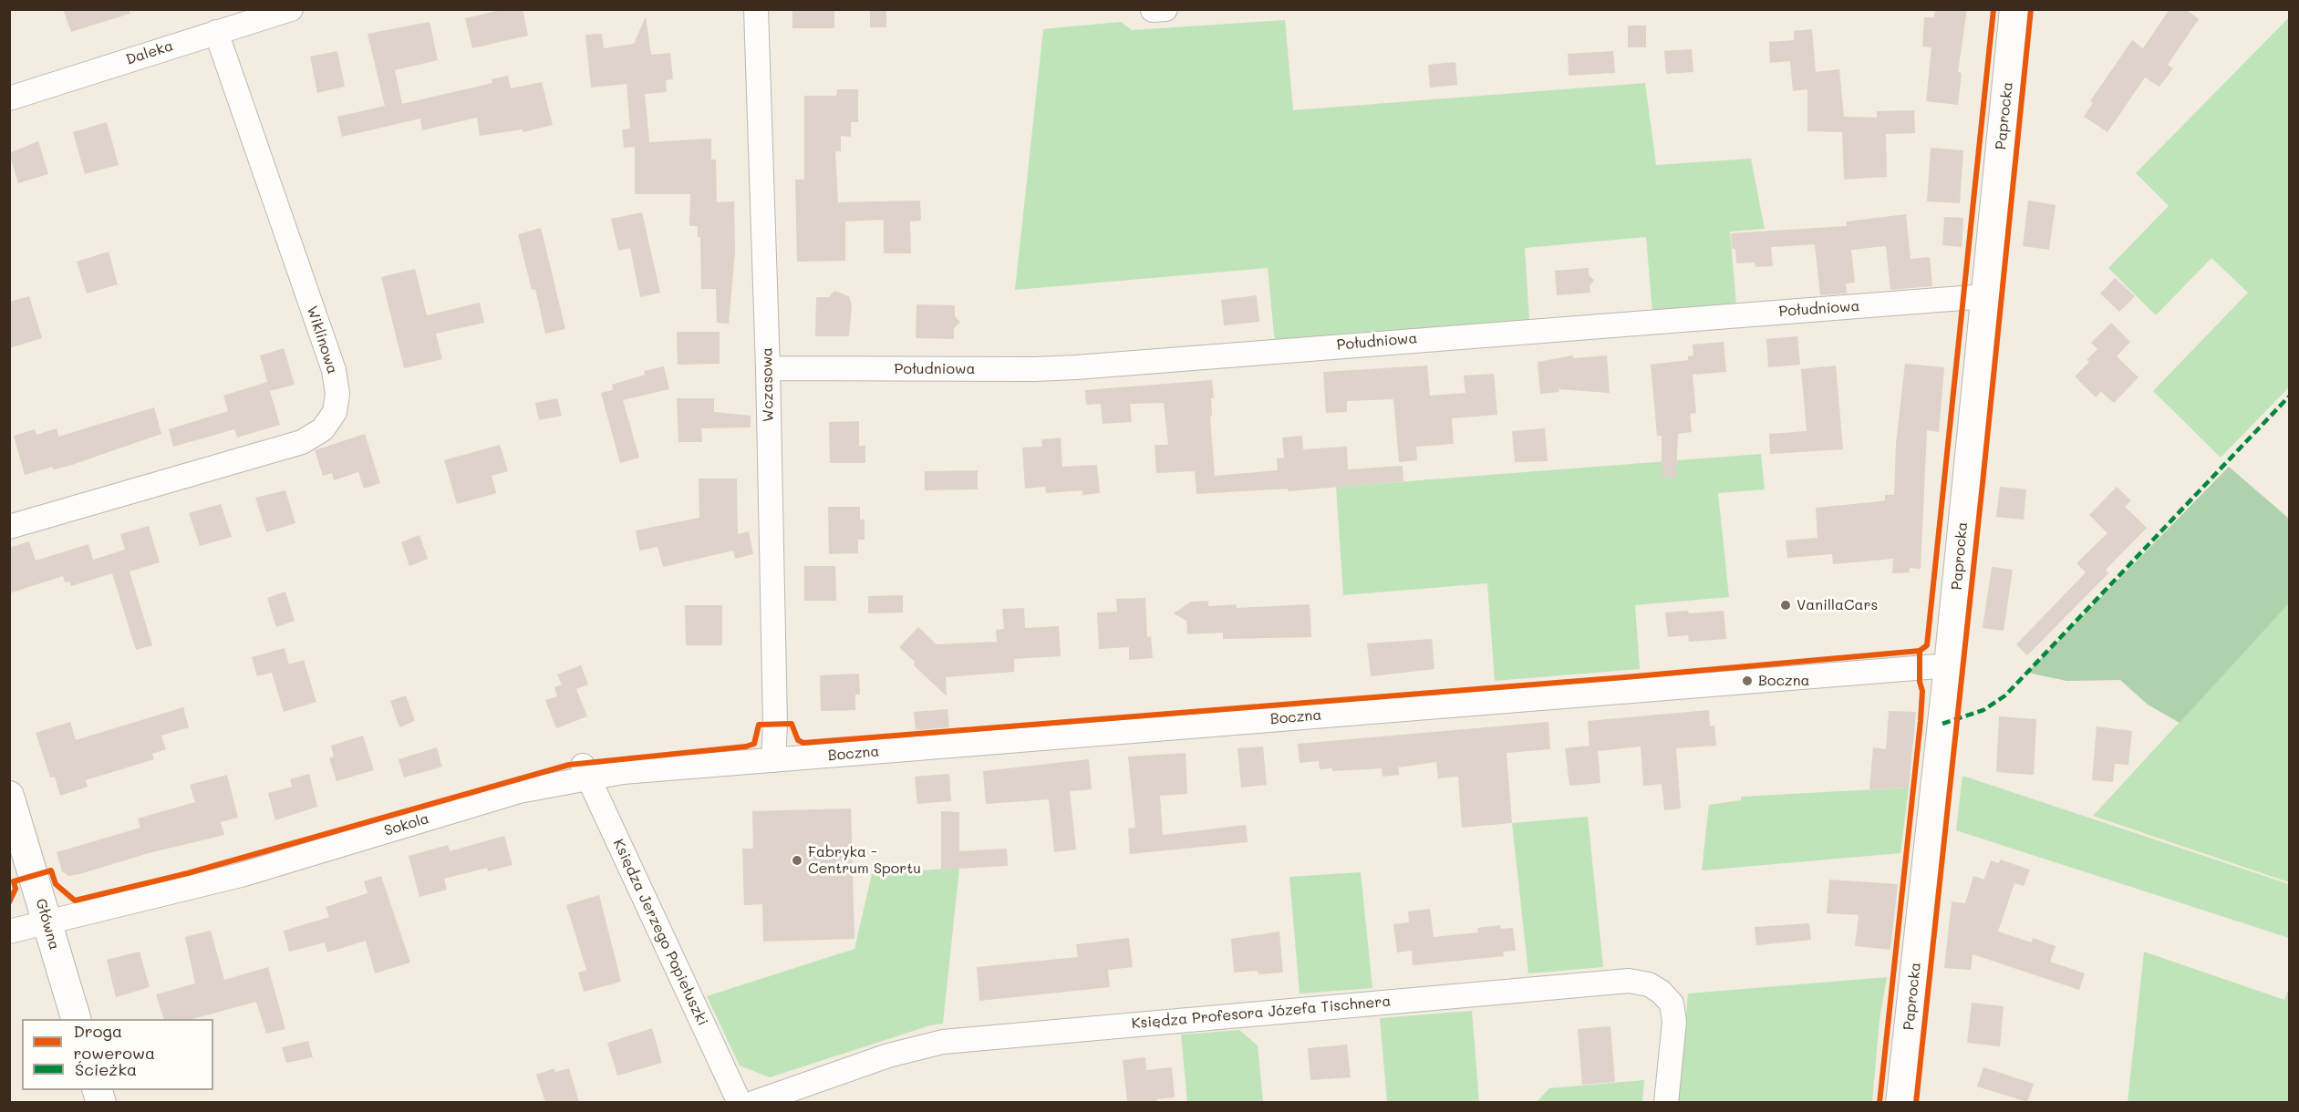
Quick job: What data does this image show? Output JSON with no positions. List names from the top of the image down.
{
  "streets": {
    "street": [
      "Daleka",
      "Paprocka",
      "Południowa",
      "Wiklinowa",
      "Wczasowa",
      "Boczna",
      "Sokola",
      "Główna",
      "Księdza Jerzego Popiełuszki",
      "Księdza Profesora Józefa Tischnera"
    ]
  },
  "crossings": [
    ["Daleka", "Wiklinowa"],
    ["Paprocka", "Południowa"],
    ["Paprocka", "Boczna"],
    ["Południowa", "Wczasowa"],
    ["Wczasowa", "Boczna"],
    ["Wczasowa", "Sokola"],
    ["Boczna", "Sokola"],
    ["Sokola", "Główna"],
    ["Sokola", "Księdza Jerzego Popiełuszki"]
  ],
  "places": ["VanillaCars", "Boczna", "Fabryka - Centrum Sportu"],
  "legend": ["Droga rowerowa", "Ścieżka"]
}
